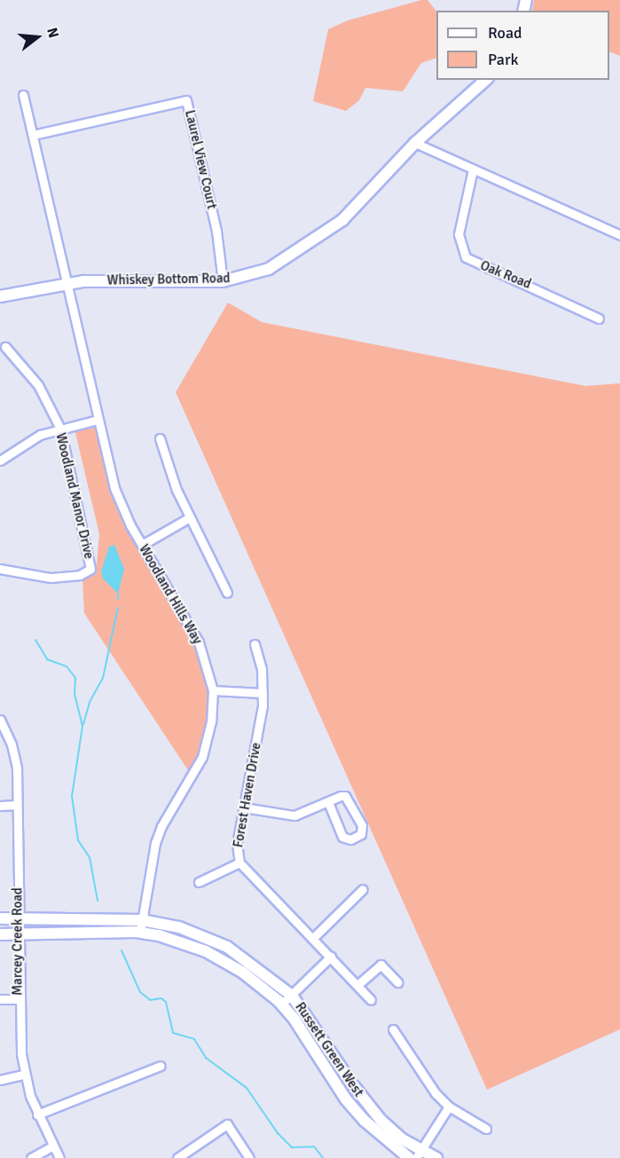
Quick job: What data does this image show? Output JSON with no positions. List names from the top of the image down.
{
  "streets": {
    "street": [
      "Laurel View Court",
      "Oak Road",
      "Whiskey Bottom Road",
      "Woodland Manor Drive",
      "Woodland Hills Way",
      "Forest Haven Drive",
      "Marcey Creek Road",
      "Russett Green West"
    ]
  },
  "crossings": [
    ["Laurel View Court", "Whiskey Bottom Road"],
    ["Whiskey Bottom Road", "Woodland Hills Way"],
    ["Woodland Hills Way", "Russett Green West"],
    ["Marcey Creek Road", "Russett Green West"]
  ],
  "legend": ["Road", "Park"],
  "north": "right"
}
